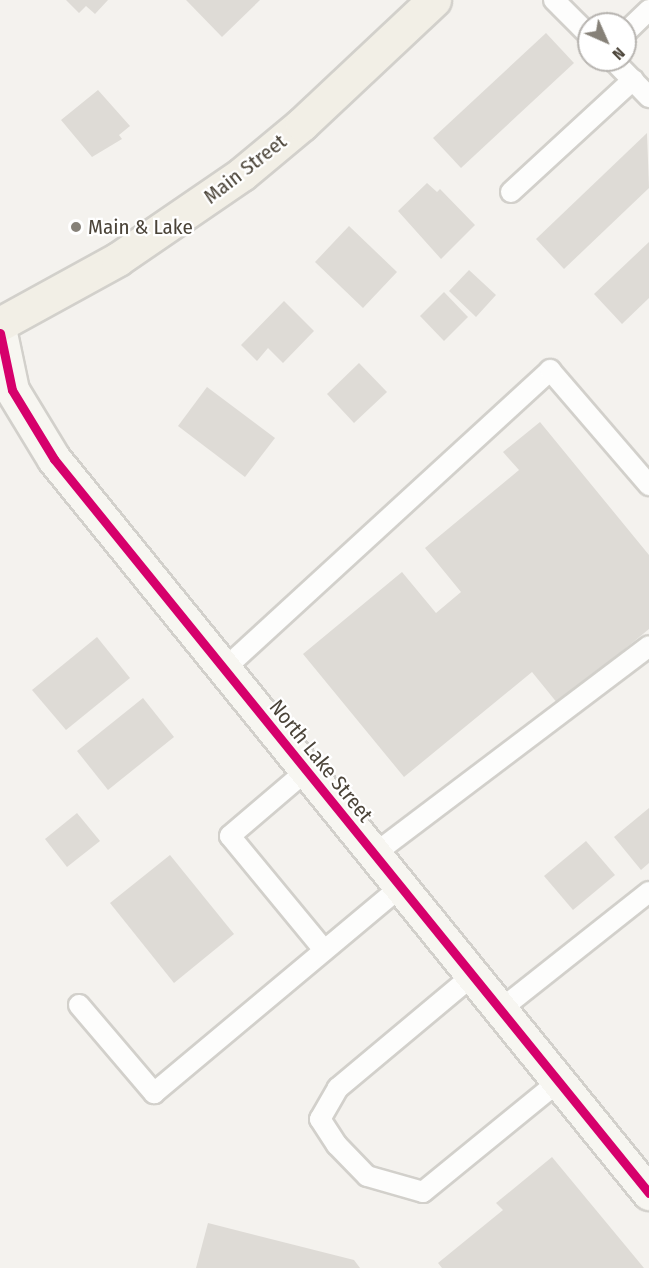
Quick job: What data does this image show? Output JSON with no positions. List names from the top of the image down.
{
  "streets": {
    "main road": ["Main Street", "North Lake Street"]
  },
  "places": ["Main & Lake"],
  "north": "bottom right"
}
